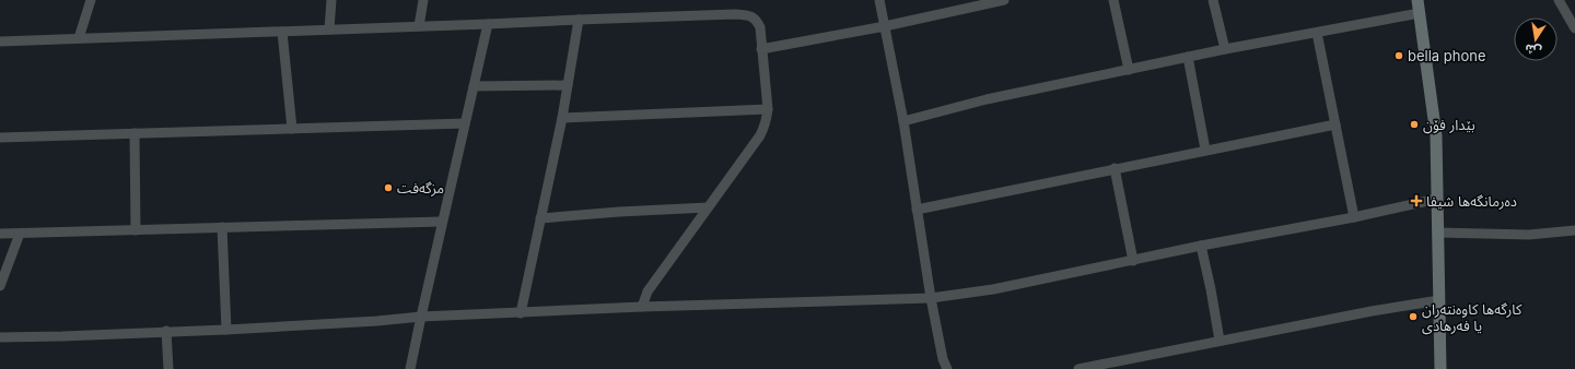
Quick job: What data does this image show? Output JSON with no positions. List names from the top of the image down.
{
  "places": {
    "other": [
      "bella phone",
      "بێدار فۆن",
      "مزگەفت",
      "کارگەھا کاوەنتەران یا فەرهادی"
    ],
    "health": ["دەرمانگەھا شیفا"]
  },
  "north": "bottom"
}
